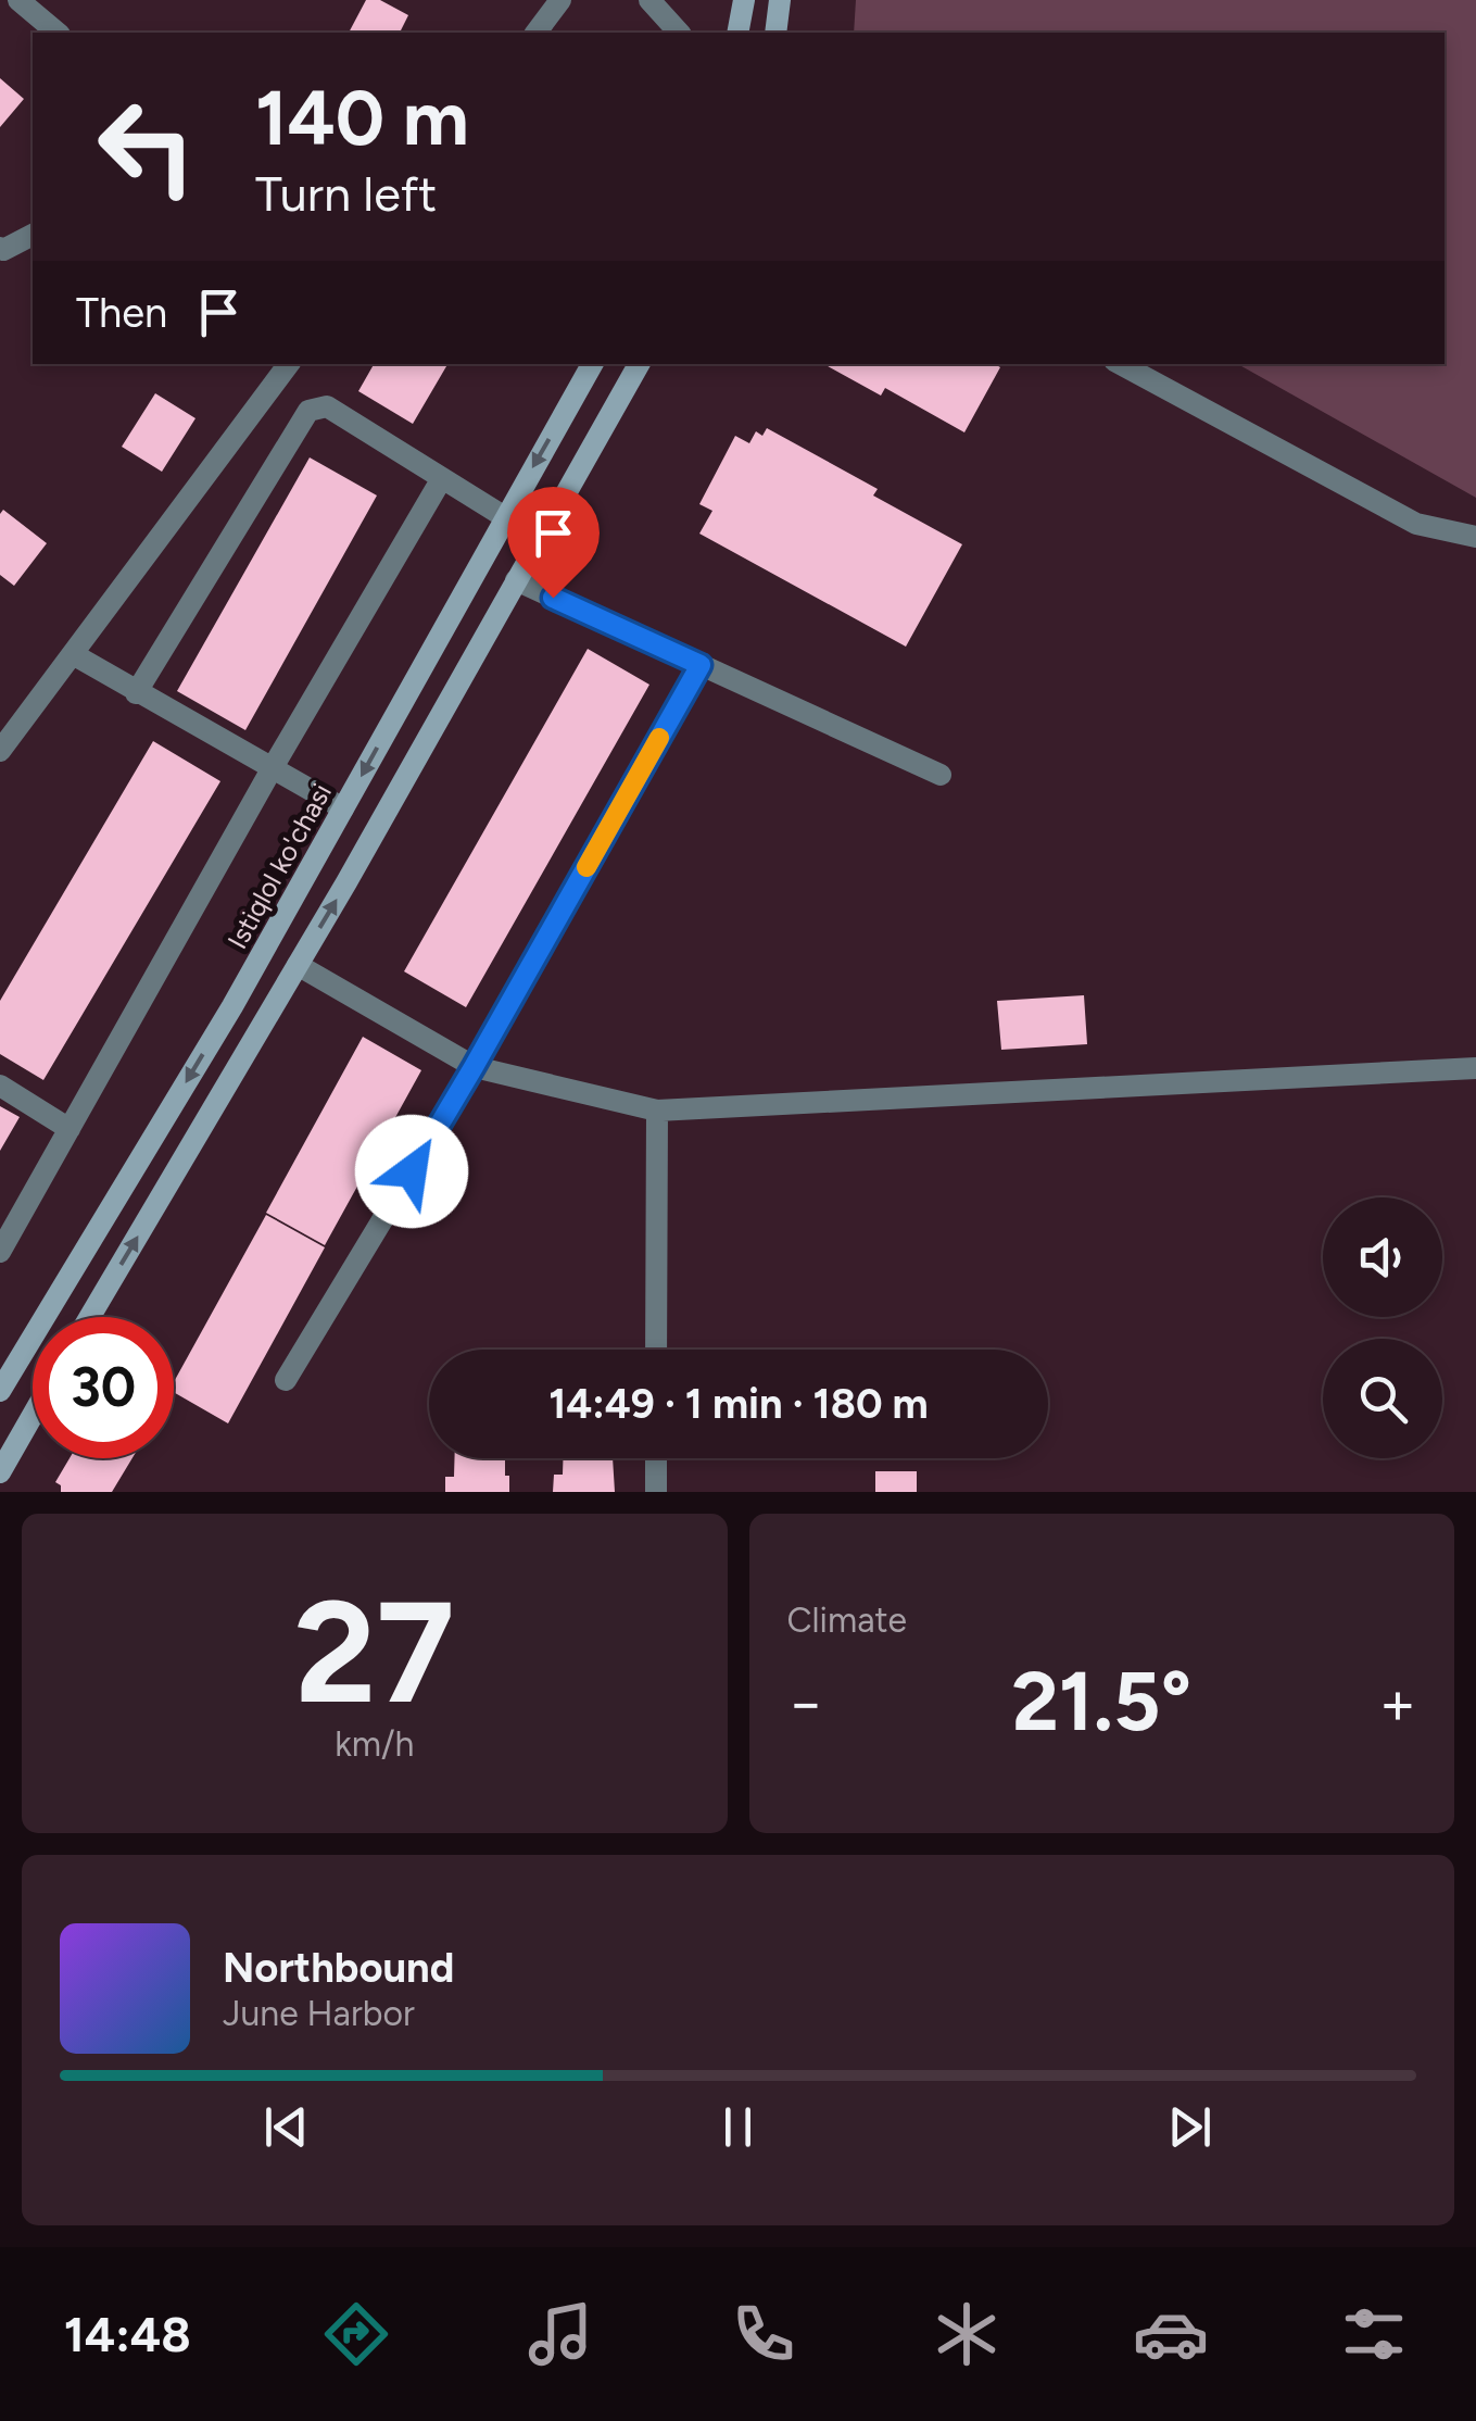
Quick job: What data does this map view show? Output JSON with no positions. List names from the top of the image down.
{
  "streets": {
    "main road": ["Istiqlol ko'chasi"]
  },
  "page": {
    "turn": ["140 m", "Turn left"],
    "then": "Then",
    "limit": "30",
    "trip": "14:49 · 1 min · 180 m",
    "tile": [
      ["27", "km/h"],
      "Climate"
    ],
    "heat": ["−", "21.5°", "+"],
    "song": ["Northbound", "June Harbor"],
    "tabs": "14:48"
  }
}
